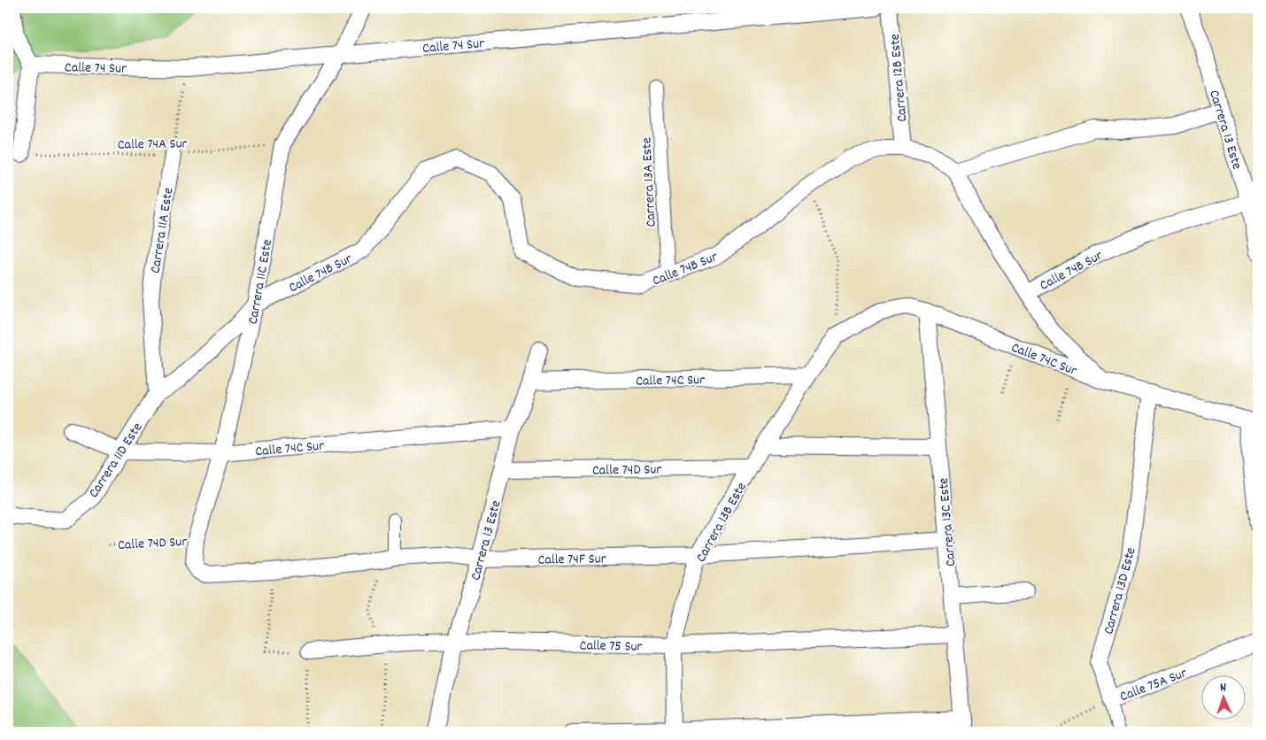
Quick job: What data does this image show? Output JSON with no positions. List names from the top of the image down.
{
  "streets": {
    "street": [
      "Calle 74 Sur",
      "Carrera 12B Este",
      "Carrera 13 Este",
      "Carrera 13A Este",
      "Carrera 11A Este",
      "Calle 74B Sur",
      "Carrera 11C Este",
      "Calle 74C Sur",
      "Carrera 11D Este",
      "Calle 74D Sur",
      "Carrera 13B Este",
      "Carrera 13C Este",
      "Calle 74F Sur",
      "Carrera 13D Este",
      "Calle 75 Sur",
      "Calle 75A Sur"
    ],
    "path": ["Calle 74A Sur"]
  },
  "crossings": [
    ["Calle 74 Sur", "Carrera 11C Este"],
    ["Carrera 12B Este", "Calle 74B Sur"],
    ["Carrera 13 Este", "Calle 74B Sur"],
    ["Carrera 13 Este", "Calle 74C Sur"],
    ["Carrera 13 Este", "Calle 74D Sur"],
    ["Carrera 13 Este", "Calle 74F Sur"],
    ["Carrera 13 Este", "Calle 75 Sur"],
    ["Calle 74A Sur", "Carrera 11A Este"],
    ["Calle 74A Sur", "Carrera 11C Este"],
    ["Carrera 13A Este", "Calle 74B Sur"],
    ["Carrera 11A Este", "Carrera 11D Este"],
    ["Calle 74B Sur", "Carrera 11C Este"],
    ["Carrera 11C Este", "Calle 74C Sur"],
    ["Carrera 11C Este", "Calle 74D Sur"],
    ["Carrera 11C Este", "Calle 74F Sur"],
    ["Calle 74C Sur", "Carrera 11D Este"],
    ["Calle 74C Sur", "Carrera 13B Este"],
    ["Calle 74C Sur", "Carrera 13C Este"],
    ["Calle 74C Sur", "Carrera 13D Este"],
    ["Calle 74D Sur", "Carrera 13B Este"],
    ["Carrera 13B Este", "Calle 74F Sur"],
    ["Carrera 13B Este", "Calle 75 Sur"],
    ["Carrera 13C Este", "Calle 74F Sur"],
    ["Carrera 13C Este", "Calle 75 Sur"],
    ["Carrera 13D Este", "Calle 75A Sur"]
  ],
  "north": "top"
}
